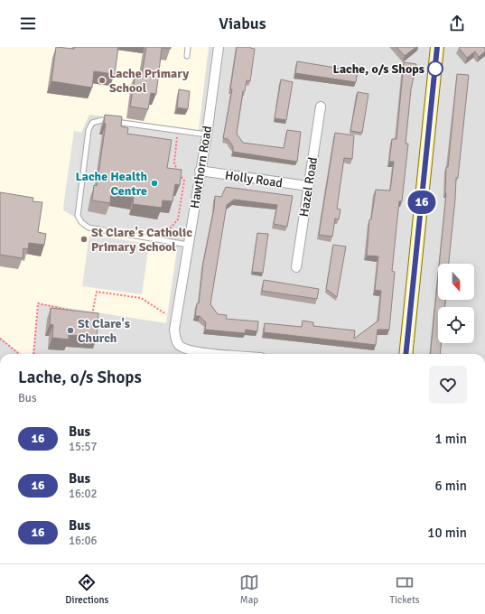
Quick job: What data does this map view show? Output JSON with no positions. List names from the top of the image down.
{
  "streets": {
    "street": ["Hawthorn Road", "Holly Road", "Hazel Road"]
  },
  "crossings": [
    ["Hawthorn Road", "Holly Road"],
    ["Holly Road", "Hazel Road"]
  ],
  "places": [
    "Lache, o/s Shops",
    "Lache Primary School",
    "Lache Health Centre",
    "St Clare's Catholic Primary School",
    "St Clare's Church"
  ],
  "lines": ["bus line 16"],
  "north": "bottom",
  "page": {
    "header": "Viabus",
    "on_map": "16",
    "heading": ["Lache, o/s Shops", "Bus"],
    "list": [
      {
        "mark": "16",
        "name": "Bus",
        "note": "15:57",
        "value": "1 min"
      },
      {
        "mark": "16",
        "name": "Bus",
        "note": "16:02",
        "value": "6 min"
      },
      {
        "mark": "16",
        "name": "Bus",
        "note": "16:06",
        "value": "10 min"
      }
    ],
    "tabs": ["Directions", "Map", "Tickets"]
  }
}
